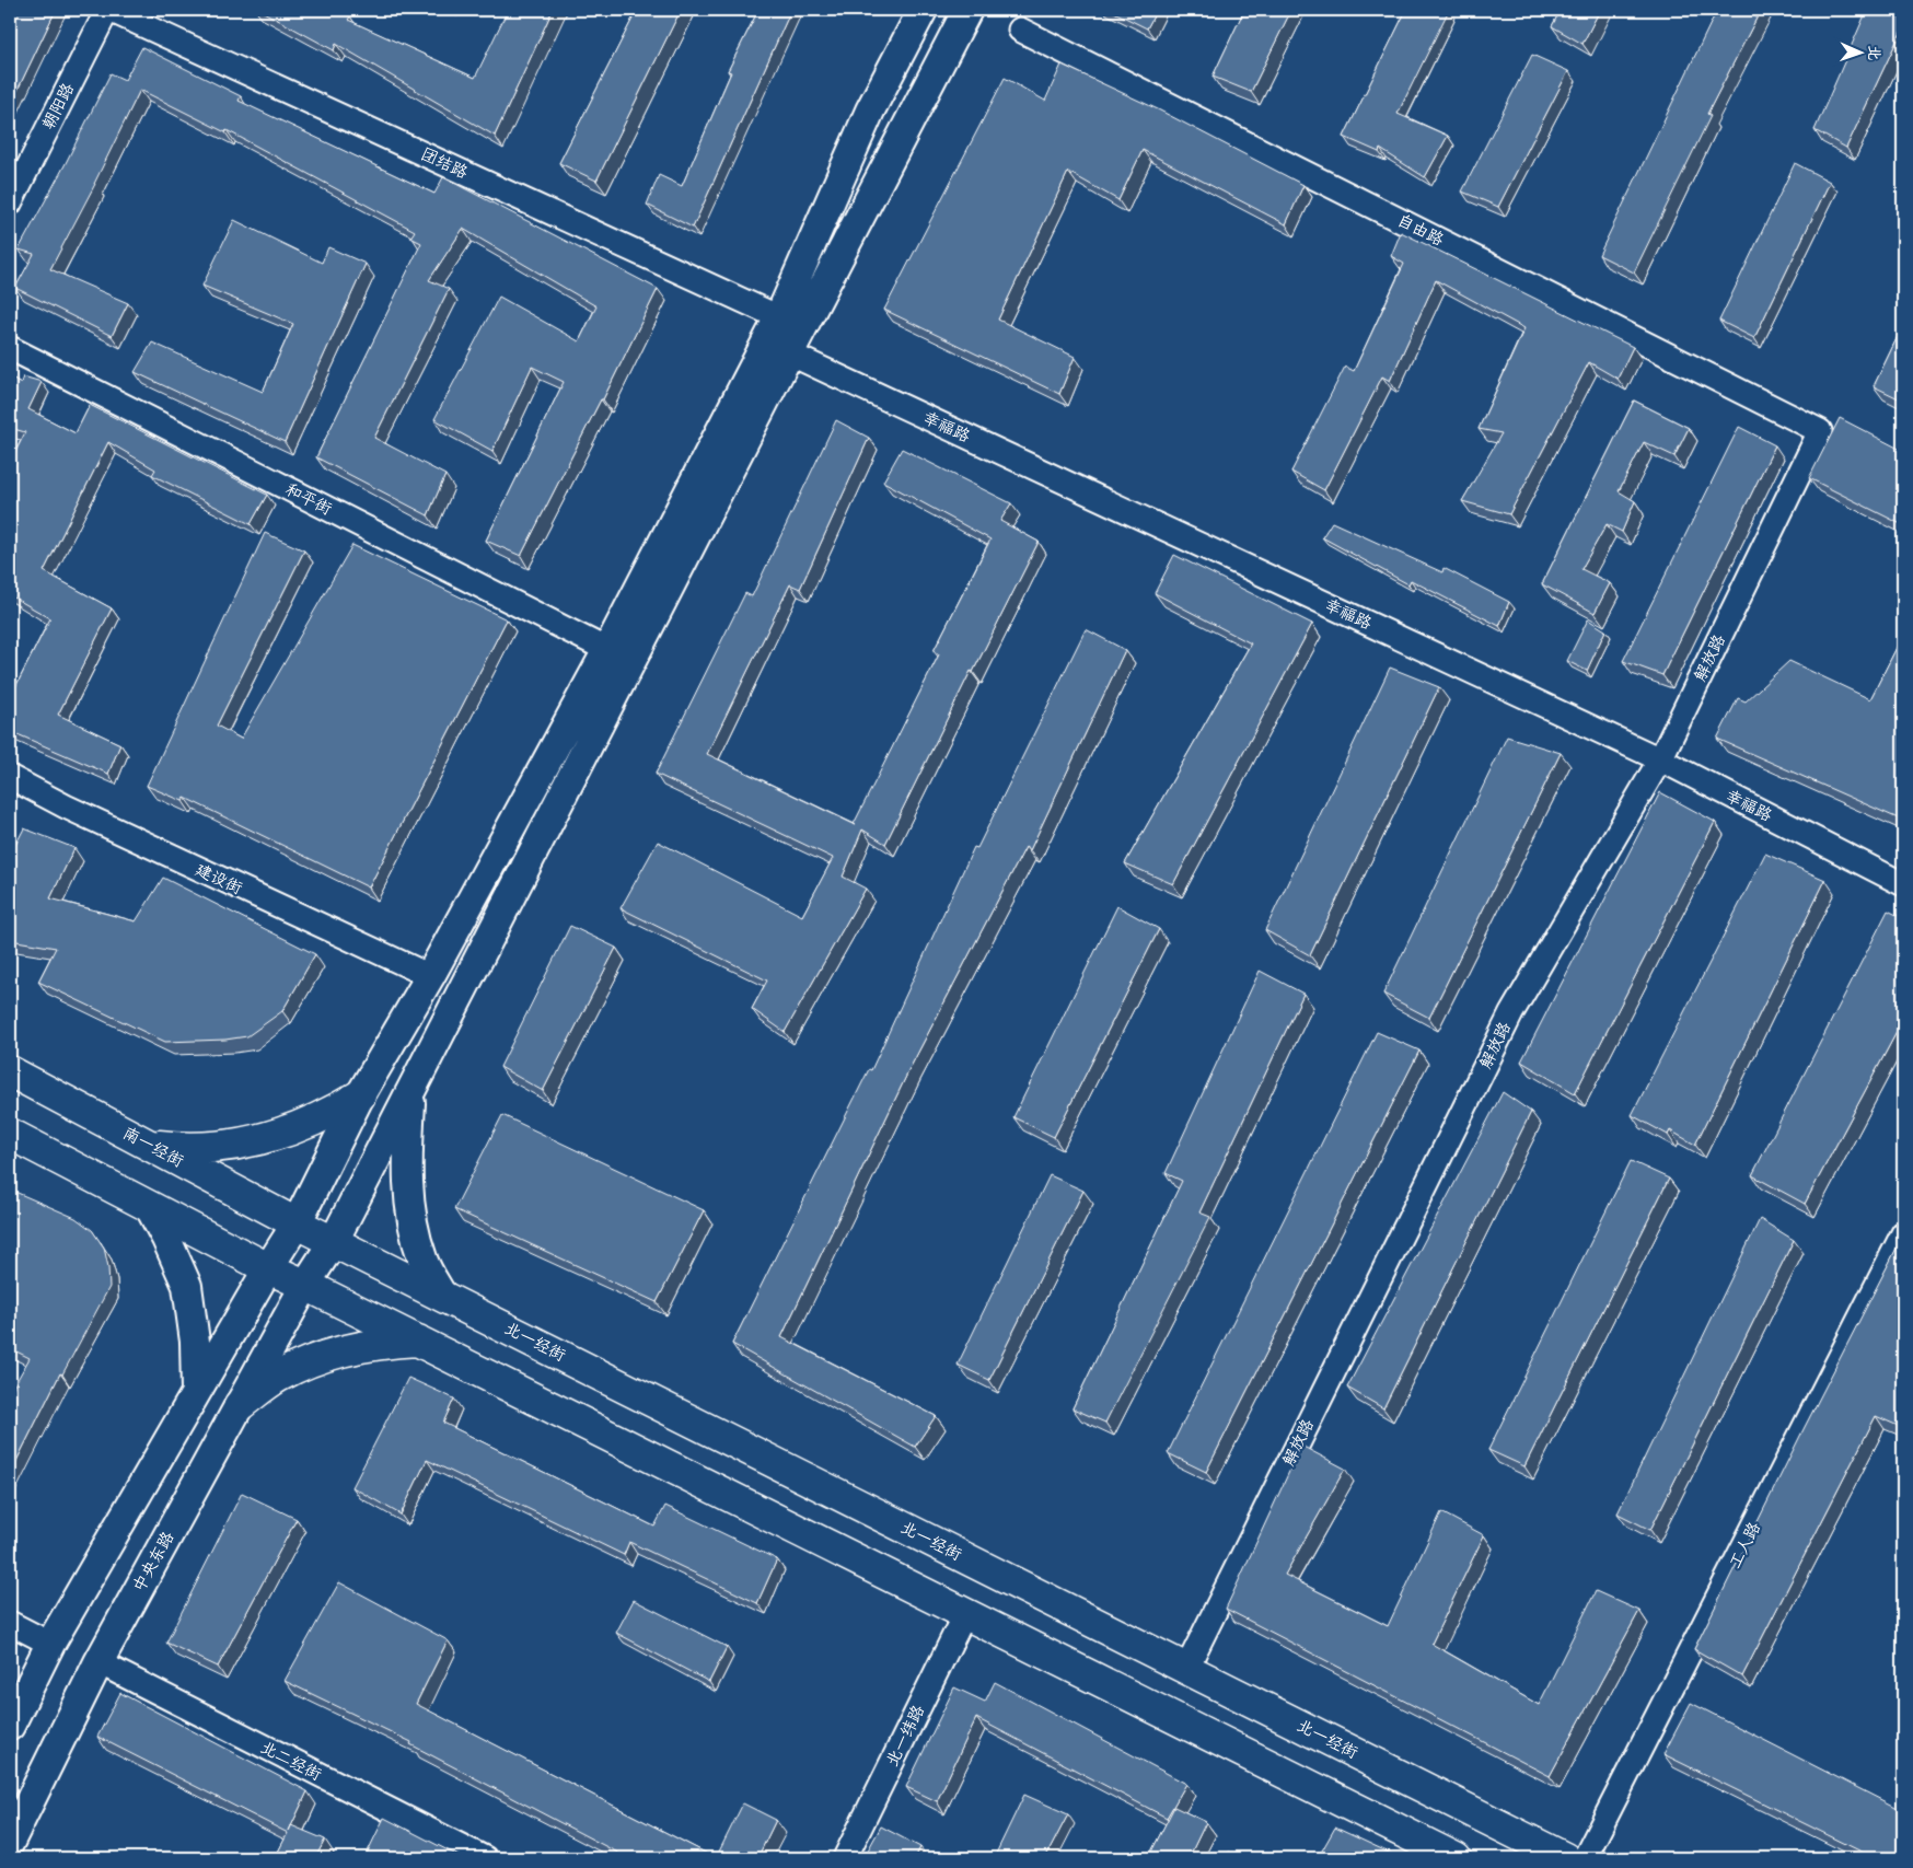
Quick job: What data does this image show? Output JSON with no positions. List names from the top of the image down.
{
  "streets": {
    "highway": ["南一经街", "北一经街"],
    "main road": ["中央东路"],
    "street": [
      "朝阳路",
      "团结路",
      "自由路",
      "幸福路",
      "和平街",
      "解放路",
      "建设街",
      "工人路",
      "北一纬路",
      "北二经街"
    ]
  },
  "crossings": [
    ["朝阳路", "团结路"],
    ["自由路", "解放路"],
    ["幸福路", "解放路"],
    ["幸福路", "中央东路"],
    ["解放路", "北一经街"],
    ["南一经街", "北一经街"],
    ["北一经街", "中央东路"],
    ["中央东路", "北二经街"]
  ],
  "north": "right"
}
